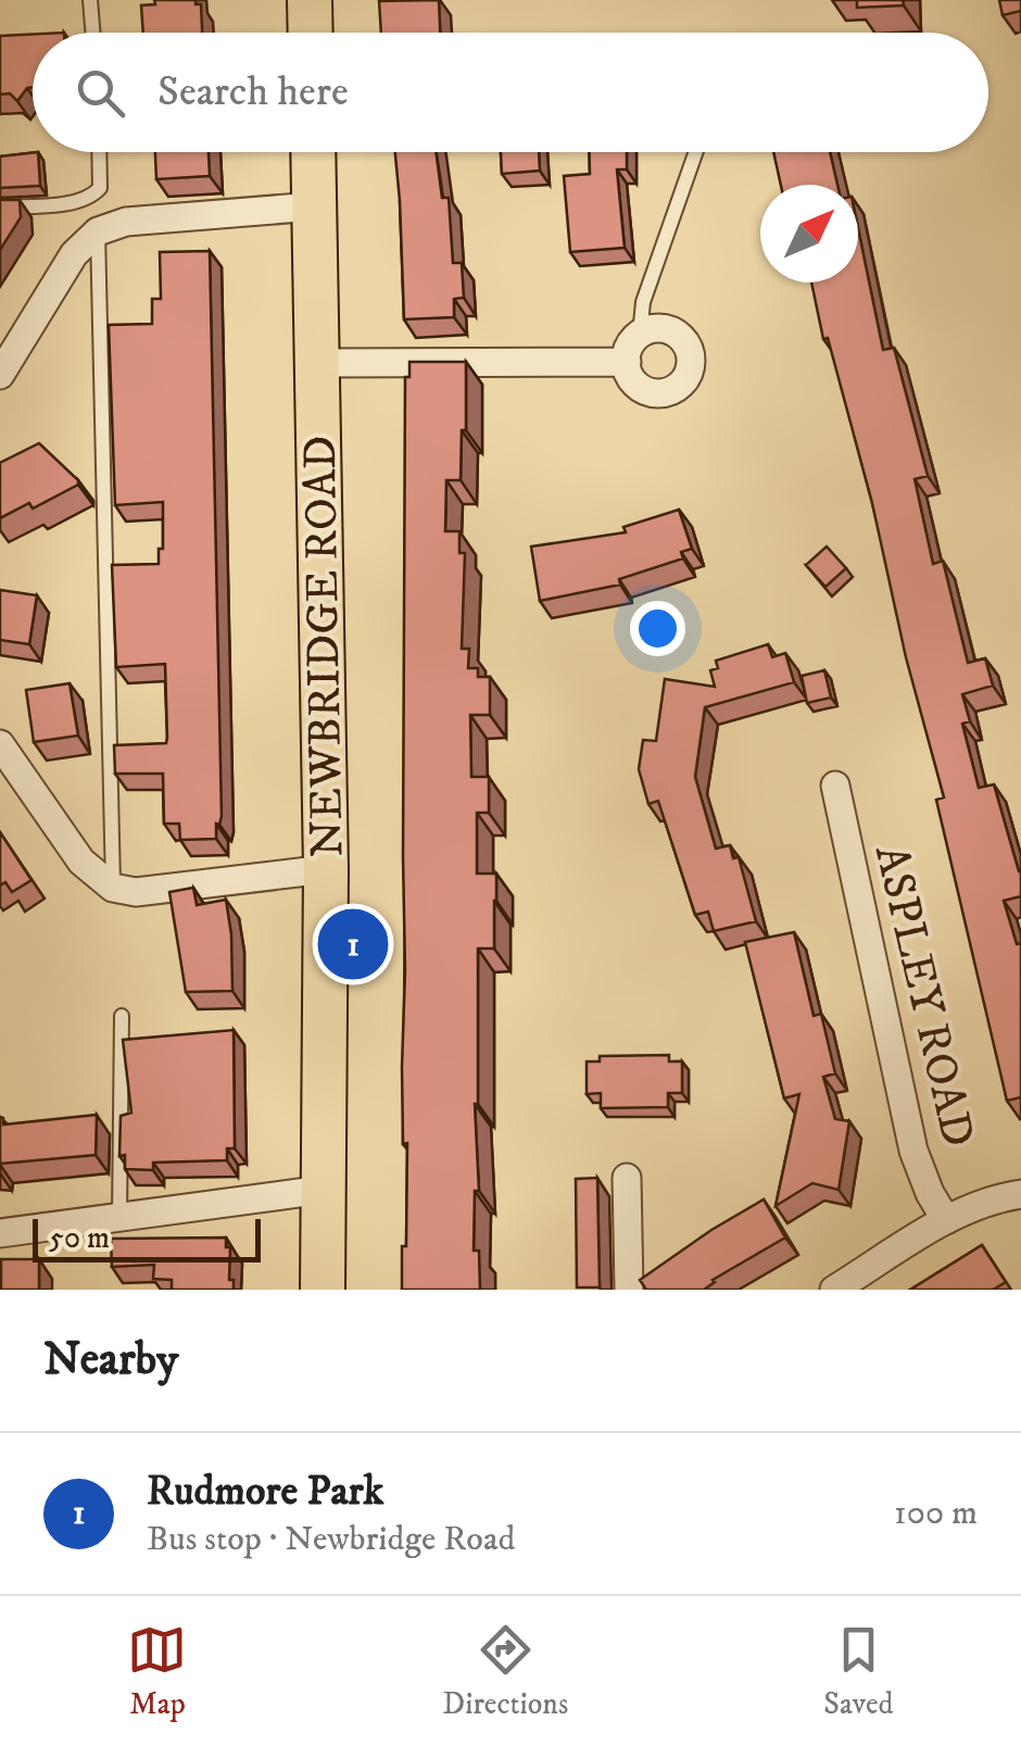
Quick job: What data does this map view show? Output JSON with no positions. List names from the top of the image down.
{
  "streets": {
    "main road": ["NEWBRIDGE ROAD"],
    "street": ["ASPLEY ROAD"]
  },
  "scale_bar": "50 m",
  "north": "top right",
  "page": {
    "search": "Search here",
    "pins": "1",
    "scale": "50 m",
    "heading": "Nearby",
    "list": [
      {
        "mark": "1",
        "name": "Rudmore Park",
        "note": "Bus stop · Newbridge Road",
        "value": "100 m"
      }
    ],
    "nav": ["Map", "Directions", "Saved"]
  }
}
